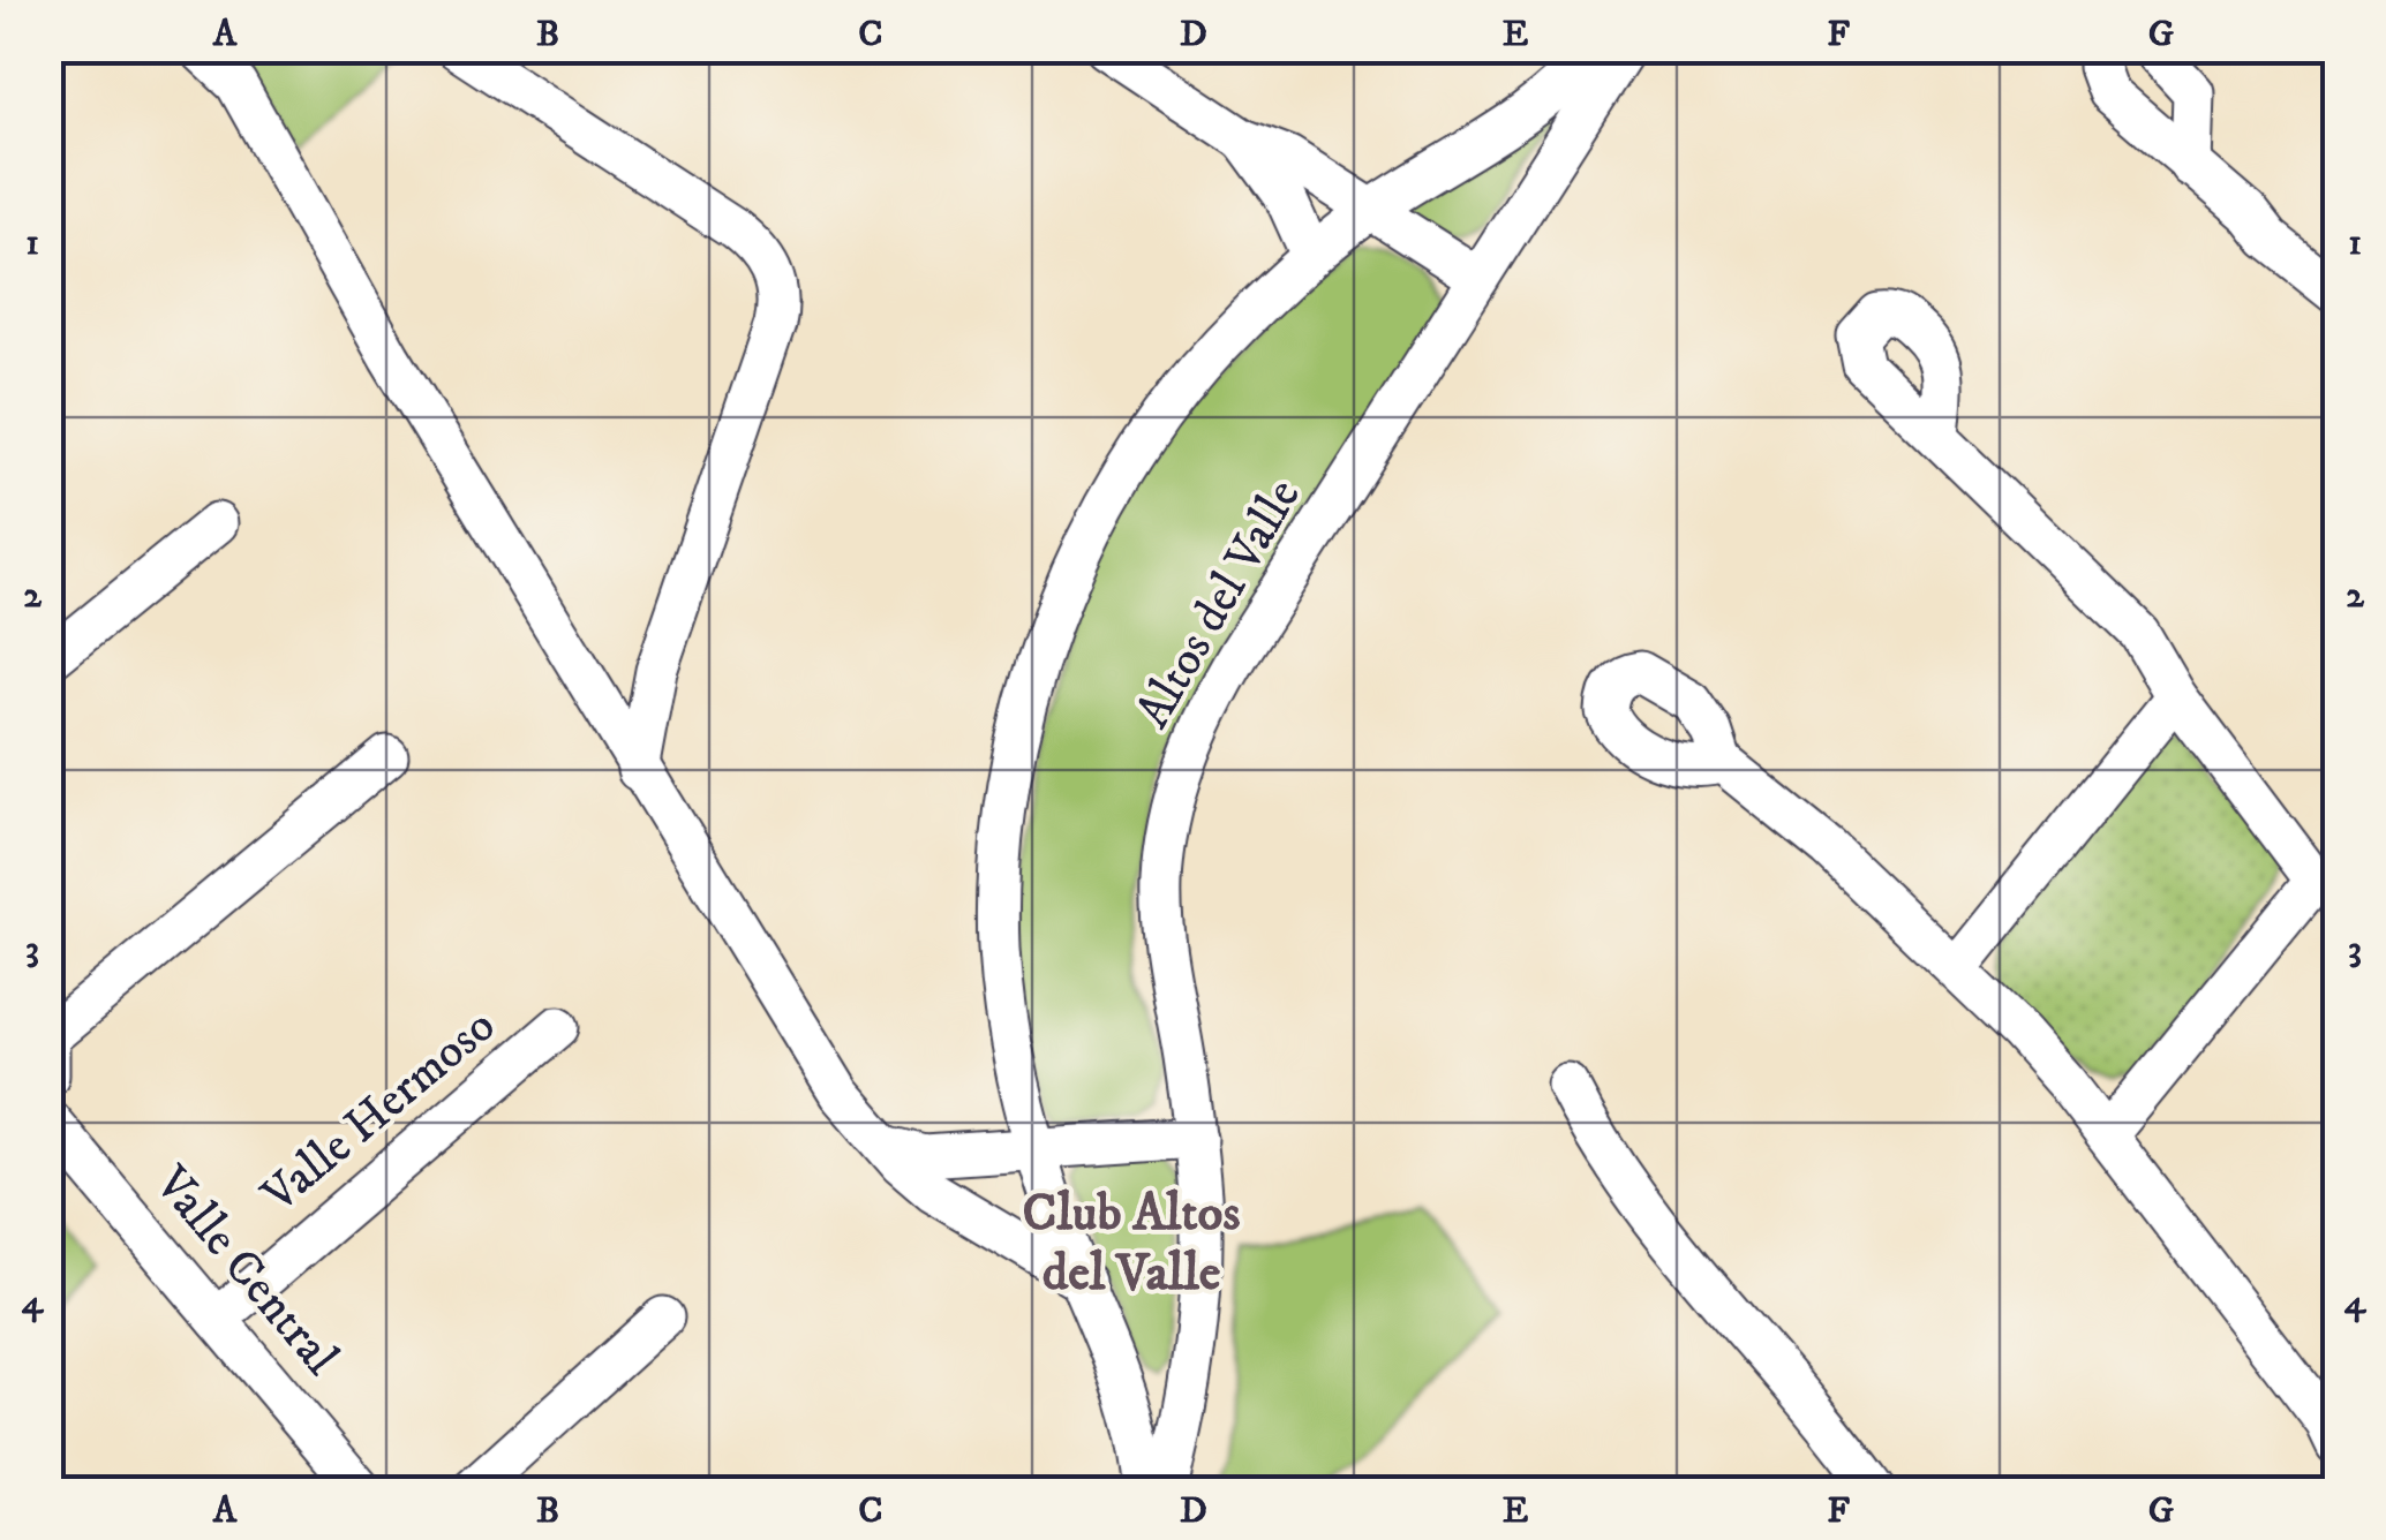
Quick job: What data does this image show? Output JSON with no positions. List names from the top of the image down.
{
  "streets": {
    "street": ["Altos del Valle", "Valle Hermoso", "Valle Central"]
  },
  "crossings": [
    ["Valle Hermoso", "Valle Central"]
  ],
  "districts": ["Club Altos del Valle"],
  "grid": {
    "columns": [
      "A",
      "B",
      "C",
      "D",
      "E",
      "F",
      "G"
    ],
    "rows": [
      "1",
      "2",
      "3",
      "4"
    ]
  }
}
